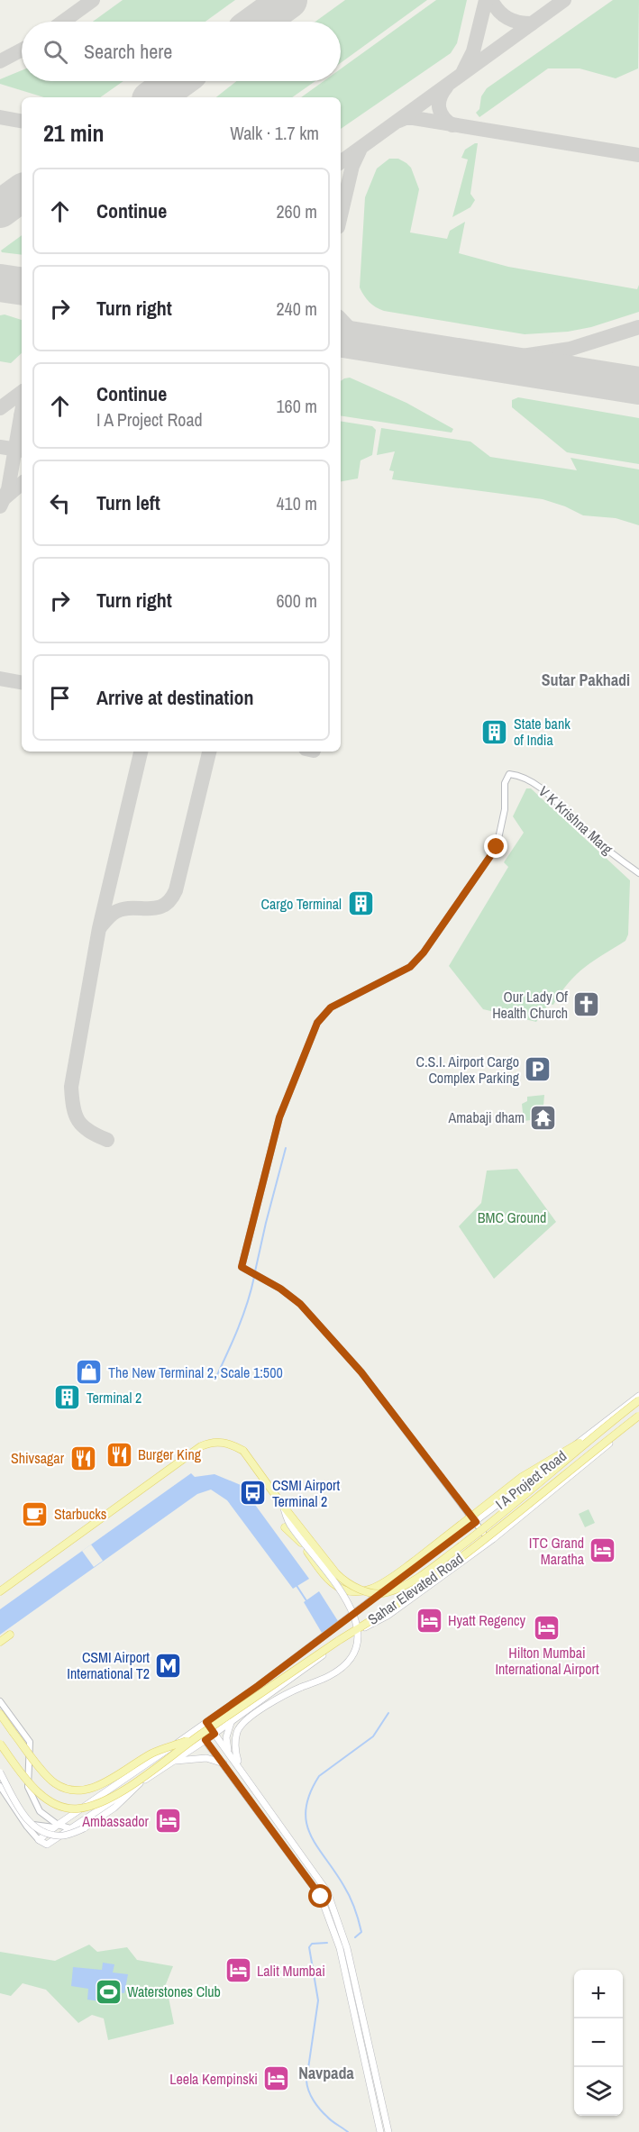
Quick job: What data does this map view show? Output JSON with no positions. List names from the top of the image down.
{
  "streets": {
    "main road": ["I A Project Road", "Sahar Elevated Road"],
    "street": ["V K Krishna Marg"]
  },
  "crossings": [
    ["V K Krishna Marg", "I A Project Road"]
  ],
  "districts": ["Sutar Pakhadi", "Navpada"],
  "parks": ["BMC Ground"],
  "places": {
    "building": ["State bank of India", "Cargo Terminal", "Terminal 2"],
    "church": ["Our Lady Of Health Church"],
    "parking": ["C.S.I. Airport Cargo Complex Parking"],
    "temple": ["Amabaji dham"],
    "shop": ["The New Terminal 2, Scale 1:500"],
    "restaurant": ["Burger King", "Shivsagar"],
    "bus stop": ["CSMI Airport Terminal 2"],
    "cafe": ["Starbucks"],
    "hotel": [
      "ITC Grand Maratha",
      "Hyatt Regency",
      "Hilton Mumbai International Airport",
      "Ambassador",
      "Lalit Mumbai",
      "Leela Kempinski"
    ],
    "metro station": ["CSMI Airport International T2"],
    "sports": ["Waterstones Club"]
  },
  "page": {
    "search": "Search here",
    "heading": ["21 min", "Walk · 1.7 km"],
    "list": [
      ["Continue", "260 m"],
      ["Turn right", "240 m"],
      ["Continue", "I A Project Road", "160 m"],
      ["Turn left", "410 m"],
      ["Turn right", "600 m"],
      "Arrive at destination"
    ],
    "map_buttons": ["+", "−"]
  }
}
